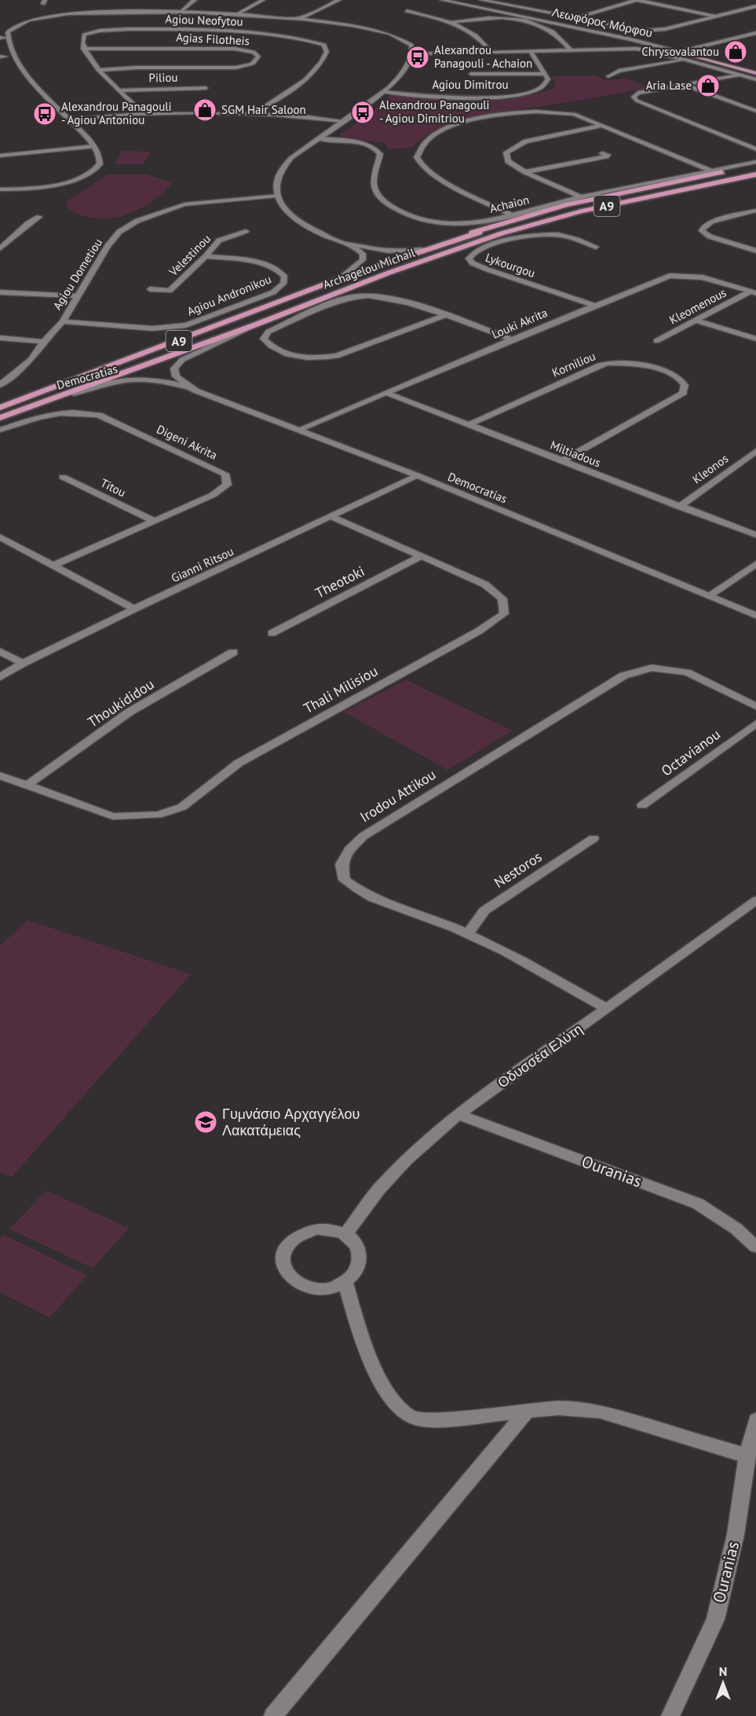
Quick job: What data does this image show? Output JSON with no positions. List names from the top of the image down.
{
  "streets": {
    "highway": ["A9", "Archagelou Michail"],
    "main road": ["Λεωφόρος Μόρφου"],
    "street": [
      "Agiou Neofytou",
      "Agias Filotheis",
      "Piliou",
      "Agiou Dimitrou",
      "Achaion",
      "Velestinou",
      "Lykourgou",
      "Agiou Dometiou",
      "Agiou Andronikou",
      "Kleomenous",
      "Louki Akrita",
      "Korniliou",
      "Democratias",
      "Digeni Akrita",
      "Miltiadous",
      "Kleonos",
      "Titou",
      "Gianni Ritsou",
      "Theotoki",
      "Thali Milisiou",
      "Thoukididou",
      "Octavianou",
      "Irodou Attikou",
      "Nestoros",
      "Οδυσσέα Ελύτη",
      "Ouranias"
    ]
  },
  "crossings": [
    ["Agiou Neofytou", "Agias Filotheis"],
    ["Velestinou", "Agiou Andronikou"],
    ["Lykourgou", "Louki Akrita"],
    ["Archagelou Michail", "Democratias"],
    ["Agiou Dometiou", "Agiou Andronikou"],
    ["Kleomenous", "Louki Akrita"],
    ["Louki Akrita", "Democratias"],
    ["Louki Akrita", "Miltiadous"],
    ["Korniliou", "Miltiadous"],
    ["Democratias", "Gianni Ritsou"],
    ["Digeni Akrita", "Titou"],
    ["Miltiadous", "Kleonos"],
    ["Gianni Ritsou", "Thali Milisiou"],
    ["Theotoki", "Thali Milisiou"],
    ["Thali Milisiou", "Thoukididou"],
    ["Irodou Attikou", "Nestoros"],
    ["Irodou Attikou", "Οδυσσέα Ελύτη"],
    ["Οδυσσέα Ελύτη", "Ouranias"]
  ],
  "places": {
    "shop": ["Chrysovalantou", "Aria Lase", "SGM Hair Saloon"],
    "bus stop": ["Alexandrou Panagouli - Achaion", "Alexandrou Panagouli - Agiou Dimitriou", "Alexandrou Panagouli - Agiou Antoniou"],
    "school or university": ["Γυμνάσιο Αρχαγγέλου Λακατάμειας"]
  },
  "north": "top"
}
